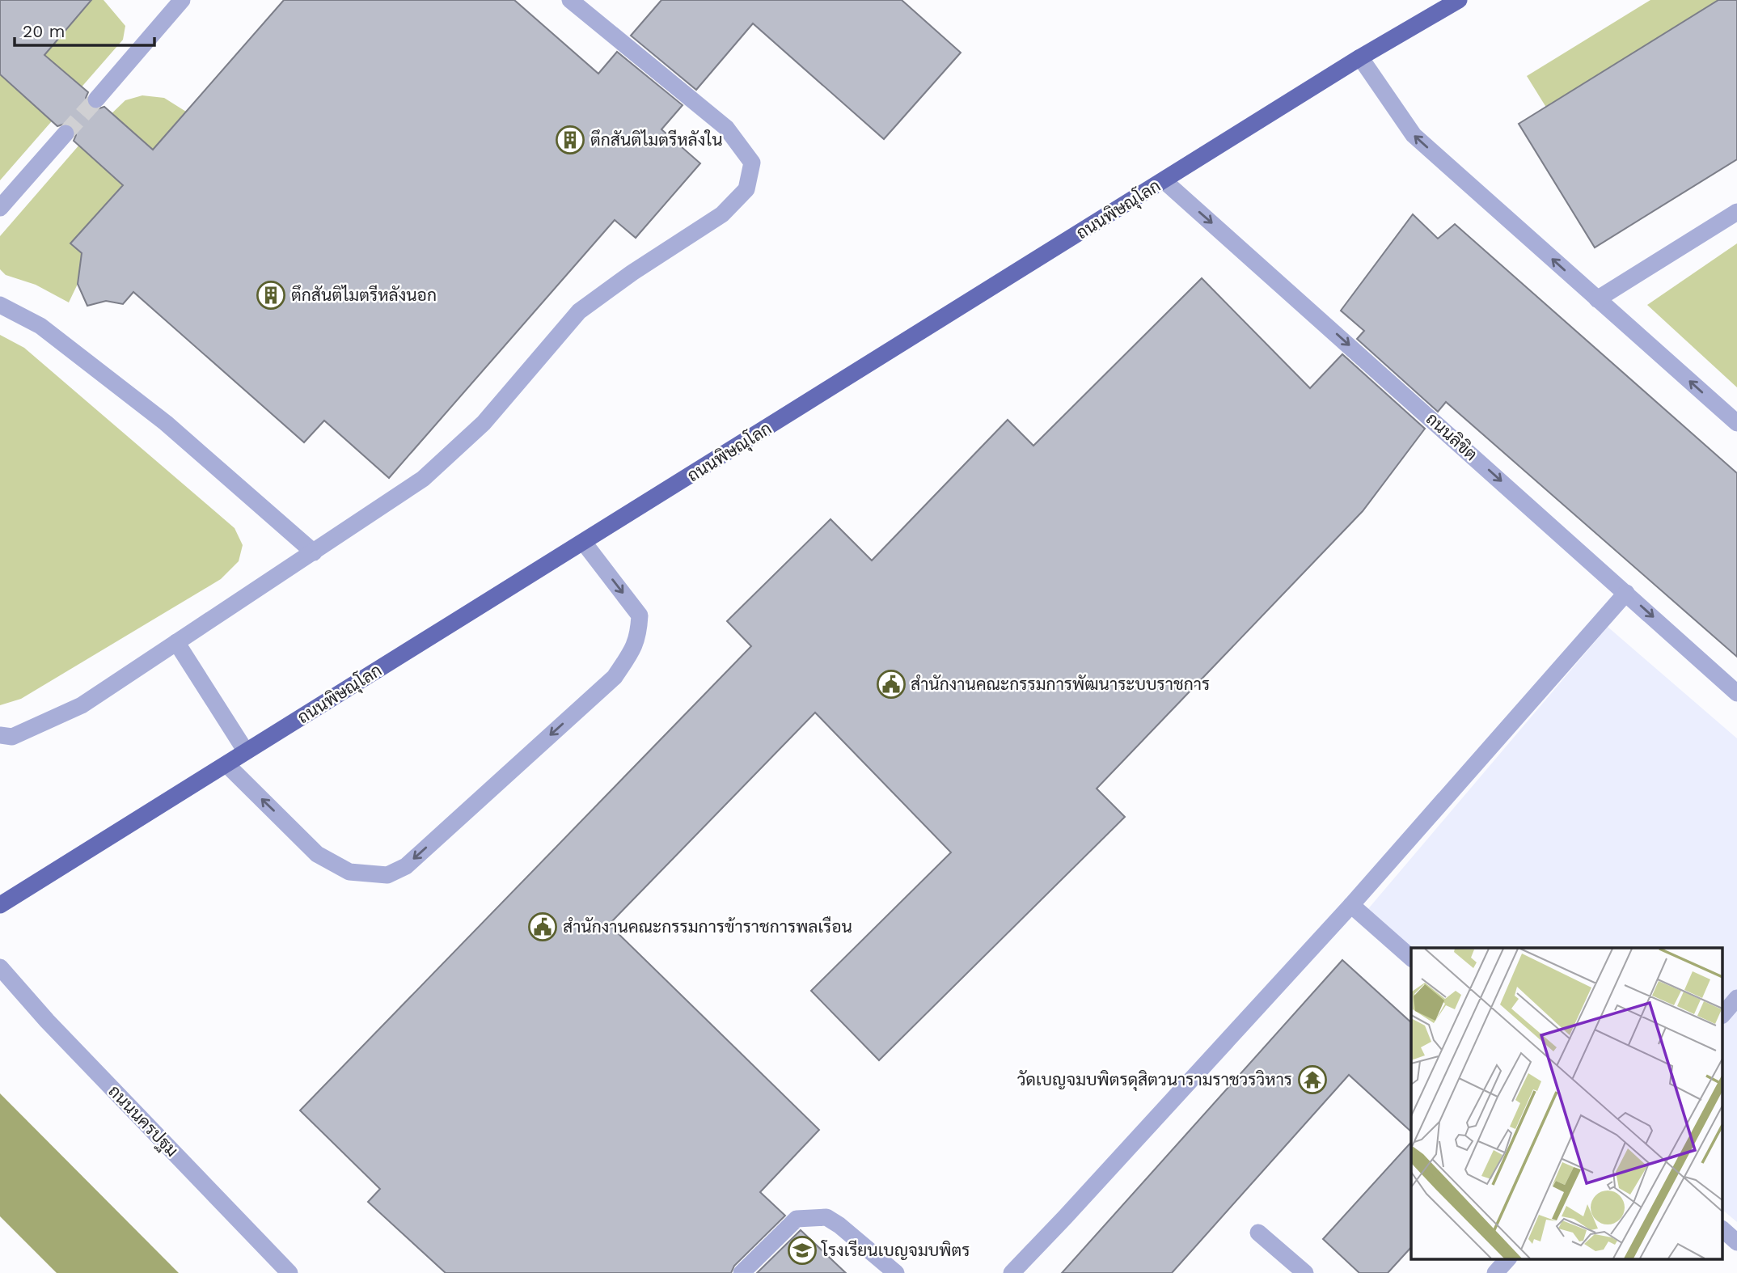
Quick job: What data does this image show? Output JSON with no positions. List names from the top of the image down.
{
  "streets": {
    "main road": ["ถนนพิษณุโลก"],
    "street": ["ถนนลิขิต", "ถนนนครปฐม"]
  },
  "crossings": [
    ["ถนนพิษณุโลก", "ถนนลิขิต"]
  ],
  "one_way": ["ถนนลิขิต"],
  "places": {
    "building": ["ตึกสันติไมตรีหลังใน", "ตึกสันติไมตรีหลังนอก"],
    "public building": ["สำนักงานคณะกรรมการพัฒนาระบบราชการ", "สำนักงานคณะกรรมการข้าราชการพลเรือน"],
    "temple": ["วัดเบญจมบพิตรดุสิตวนารามราชวรวิหาร"],
    "school or university": ["โรงเรียนเบญจมบพิตร"]
  },
  "scale_bar": "20 m"
}
